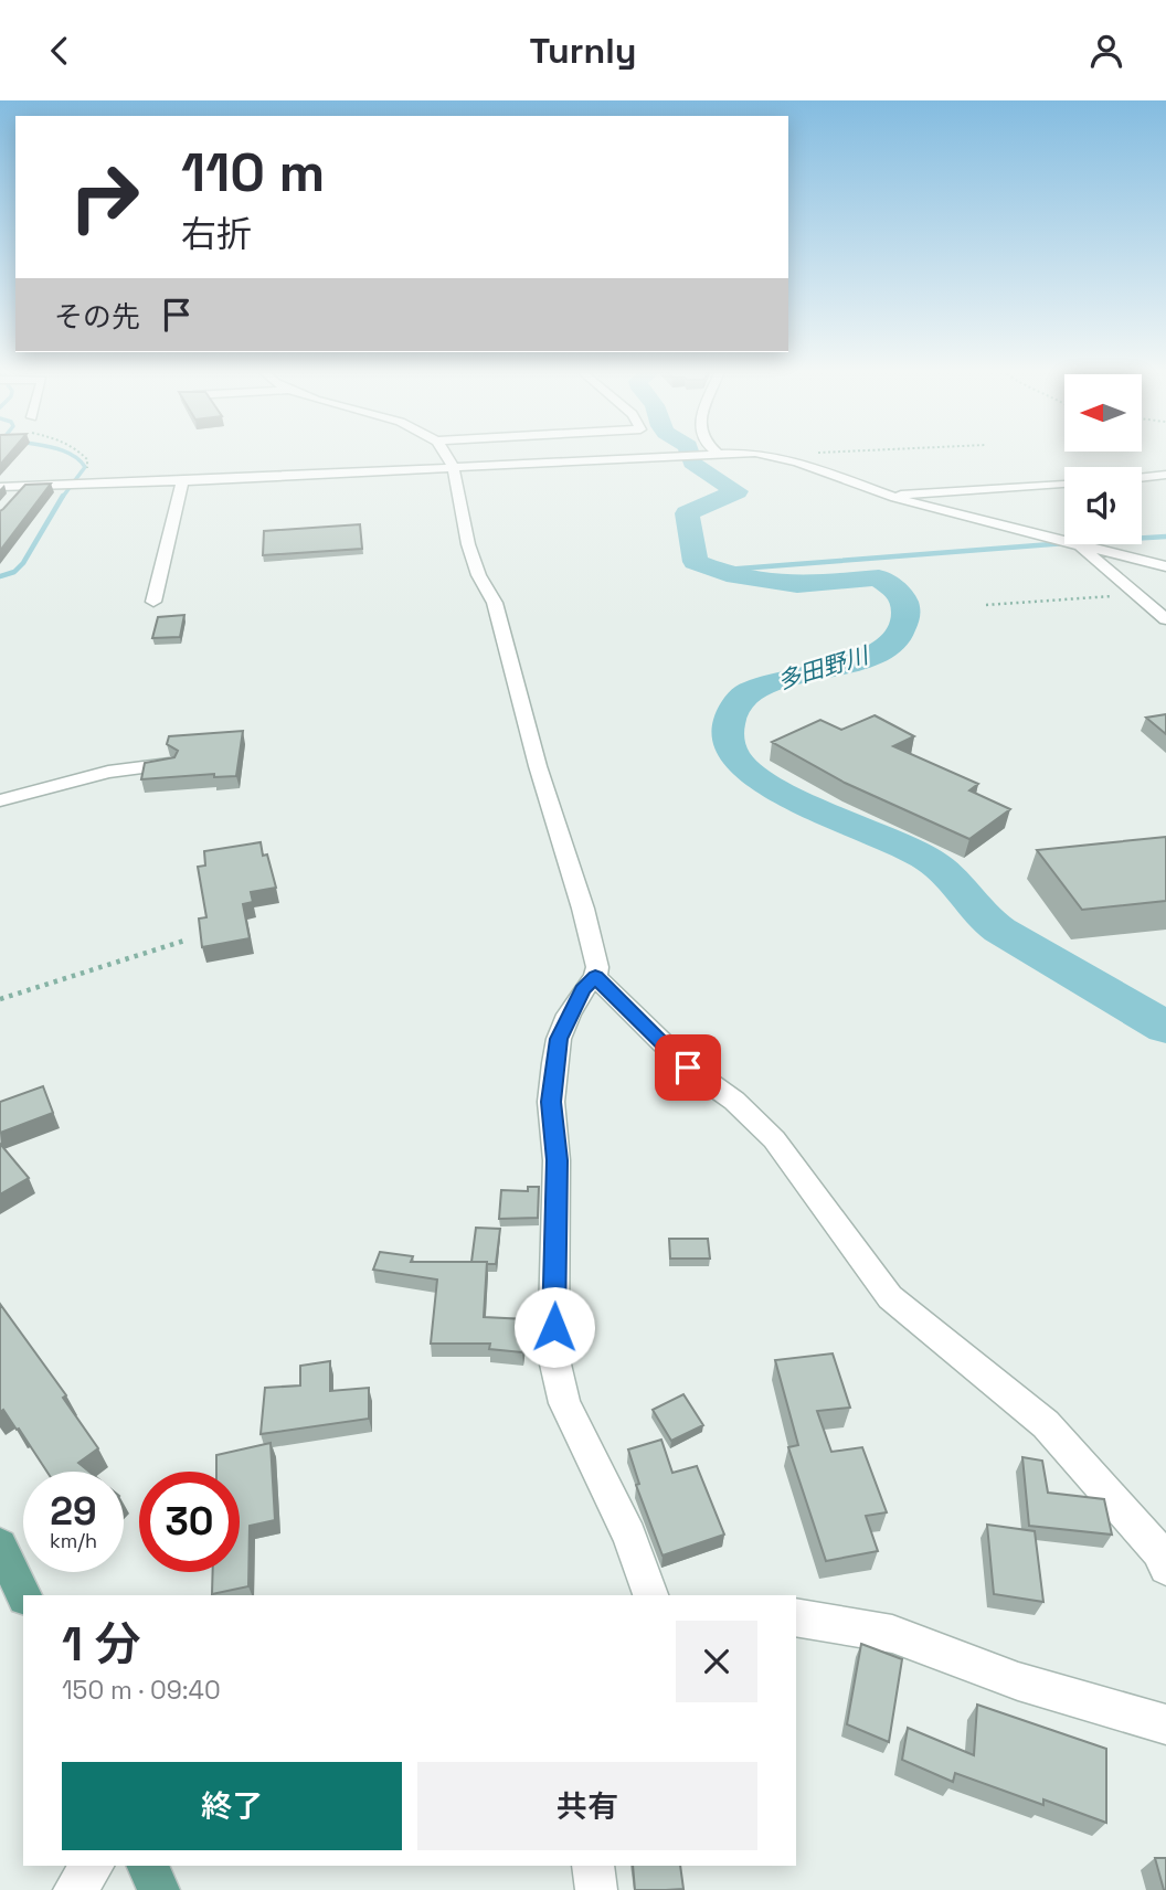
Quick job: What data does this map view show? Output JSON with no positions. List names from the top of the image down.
{
  "water": ["多田野川"],
  "north": "left",
  "page": {
    "header": "Turnly",
    "turn": ["110 m", "右折"],
    "then": "その先",
    "speed": "29 km/h",
    "limit": "30",
    "heading": ["1 分", "150 m · 09:40"],
    "buttons": ["終了", "共有"]
  }
}
